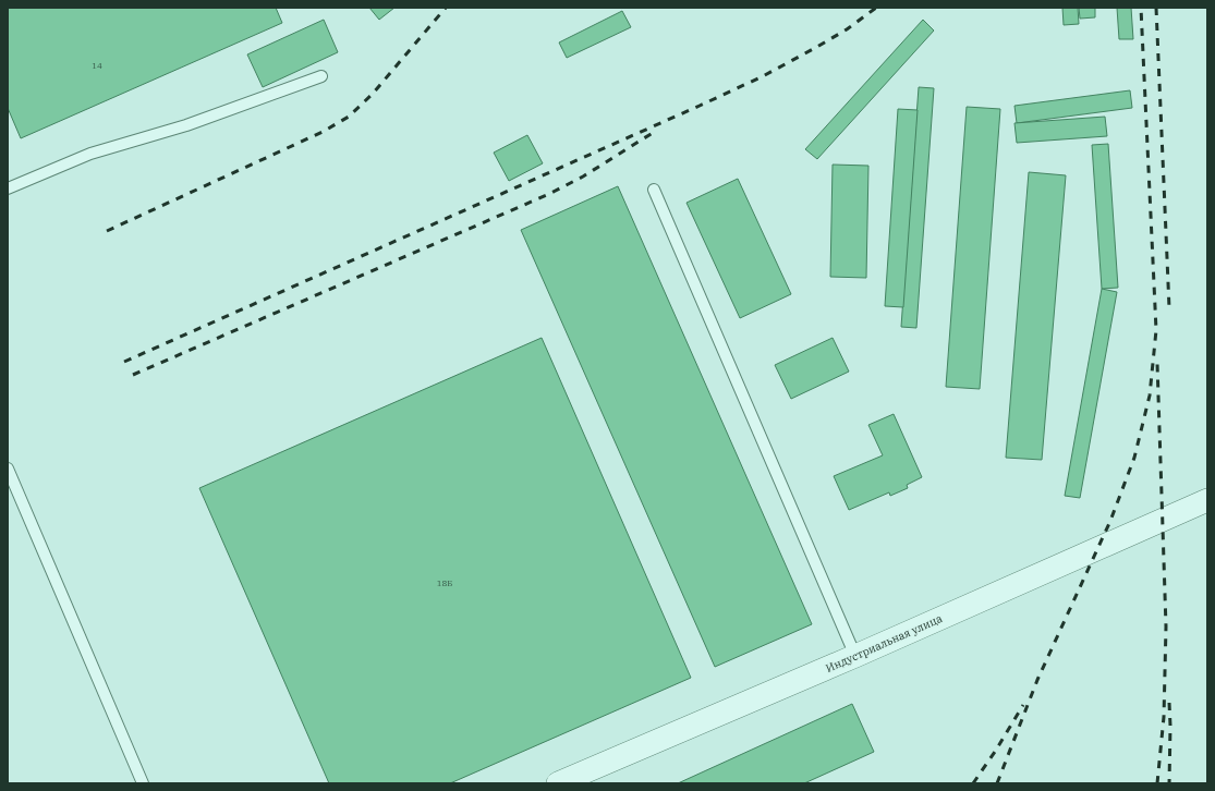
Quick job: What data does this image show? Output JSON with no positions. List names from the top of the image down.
{
  "streets": {
    "street": ["Индустриальная улица"]
  },
  "house_numbers": ["14", "18Б"]
}
